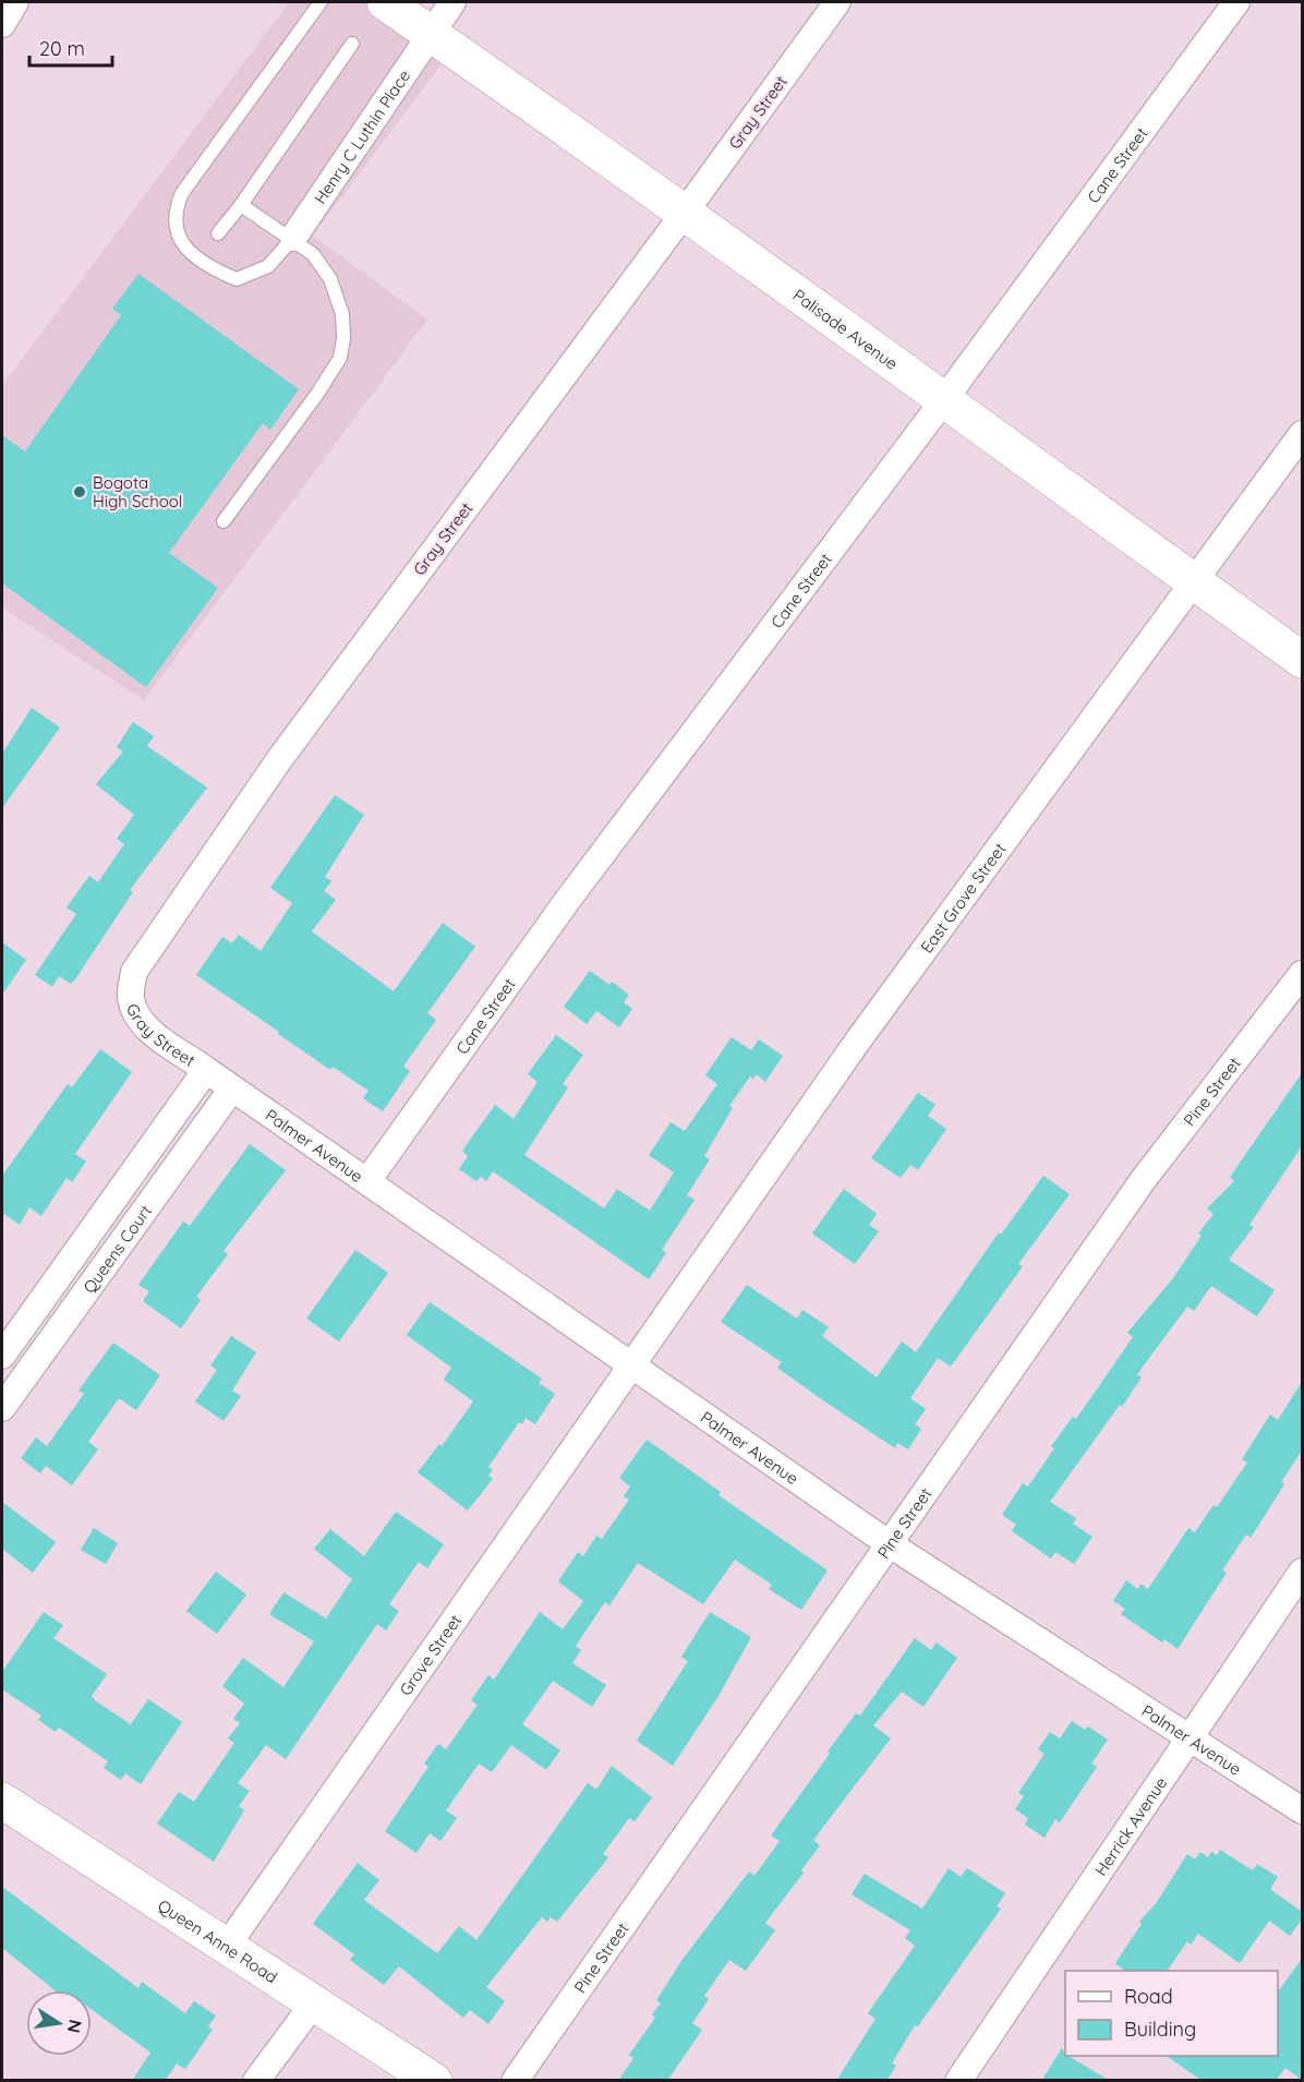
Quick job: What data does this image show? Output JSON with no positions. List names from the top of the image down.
{
  "streets": {
    "street": [
      "Gray Street",
      "Henry C Luthin Place",
      "Cane Street",
      "Palisade Avenue",
      "East Grove Street",
      "Pine Street",
      "Palmer Avenue",
      "Queens Court",
      "Grove Street",
      "Herrick Avenue",
      "Queen Anne Road"
    ]
  },
  "crossings": [
    ["Gray Street", "Palisade Avenue"],
    ["Gray Street", "Palmer Avenue"],
    ["Gray Street", "Queens Court"],
    ["Henry C Luthin Place", "Palisade Avenue"],
    ["Cane Street", "Palisade Avenue"],
    ["Cane Street", "Palmer Avenue"],
    ["Palisade Avenue", "East Grove Street"],
    ["East Grove Street", "Palmer Avenue"],
    ["East Grove Street", "Grove Street"],
    ["Pine Street", "Palmer Avenue"],
    ["Palmer Avenue", "Queens Court"],
    ["Palmer Avenue", "Grove Street"],
    ["Palmer Avenue", "Herrick Avenue"],
    ["Grove Street", "Queen Anne Road"]
  ],
  "places": ["Bogota High School"],
  "legend": ["Road", "Building"],
  "scale_bar": "20 m",
  "north": "right"
}
